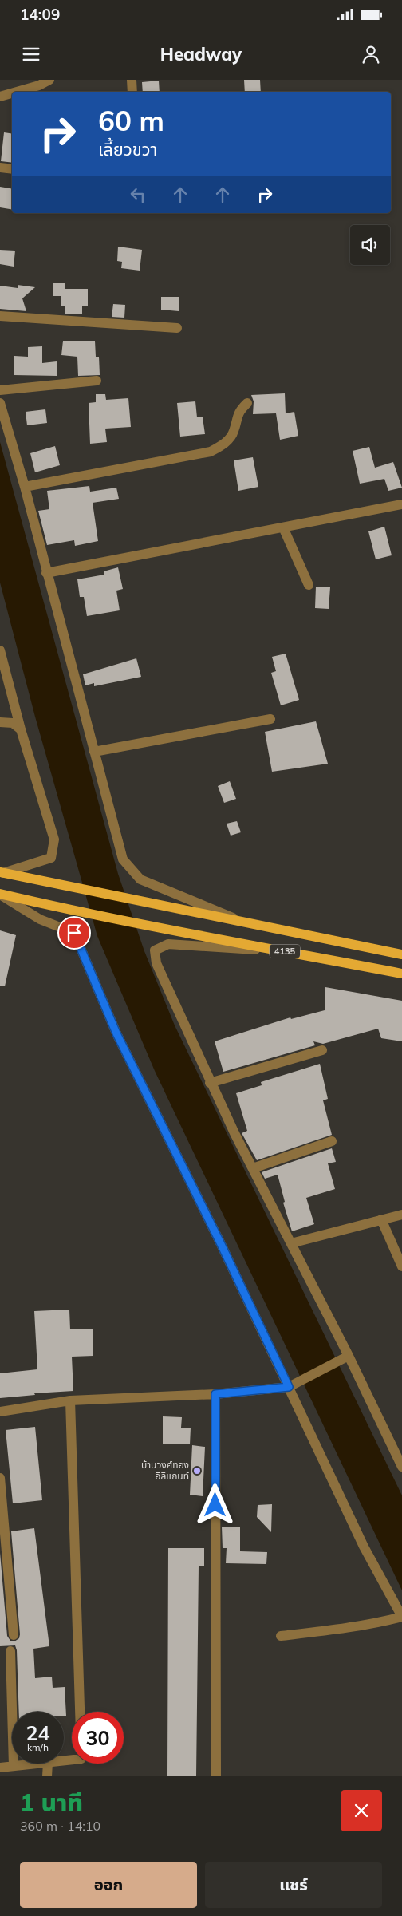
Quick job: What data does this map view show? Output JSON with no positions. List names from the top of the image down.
{
  "streets": {
    "main road": ["4135"]
  },
  "places": ["บ้านวงศ์ทอง อีลีแกนท์"],
  "page": {
    "status": "14:09",
    "header": "Headway",
    "turn": ["60 m", "เลี้ยวขวา"],
    "speed": "24 km/h",
    "limit": "30",
    "heading": ["1 นาที", "360 m · 14:10"],
    "buttons": ["ออก", "แชร์"]
  }
}
